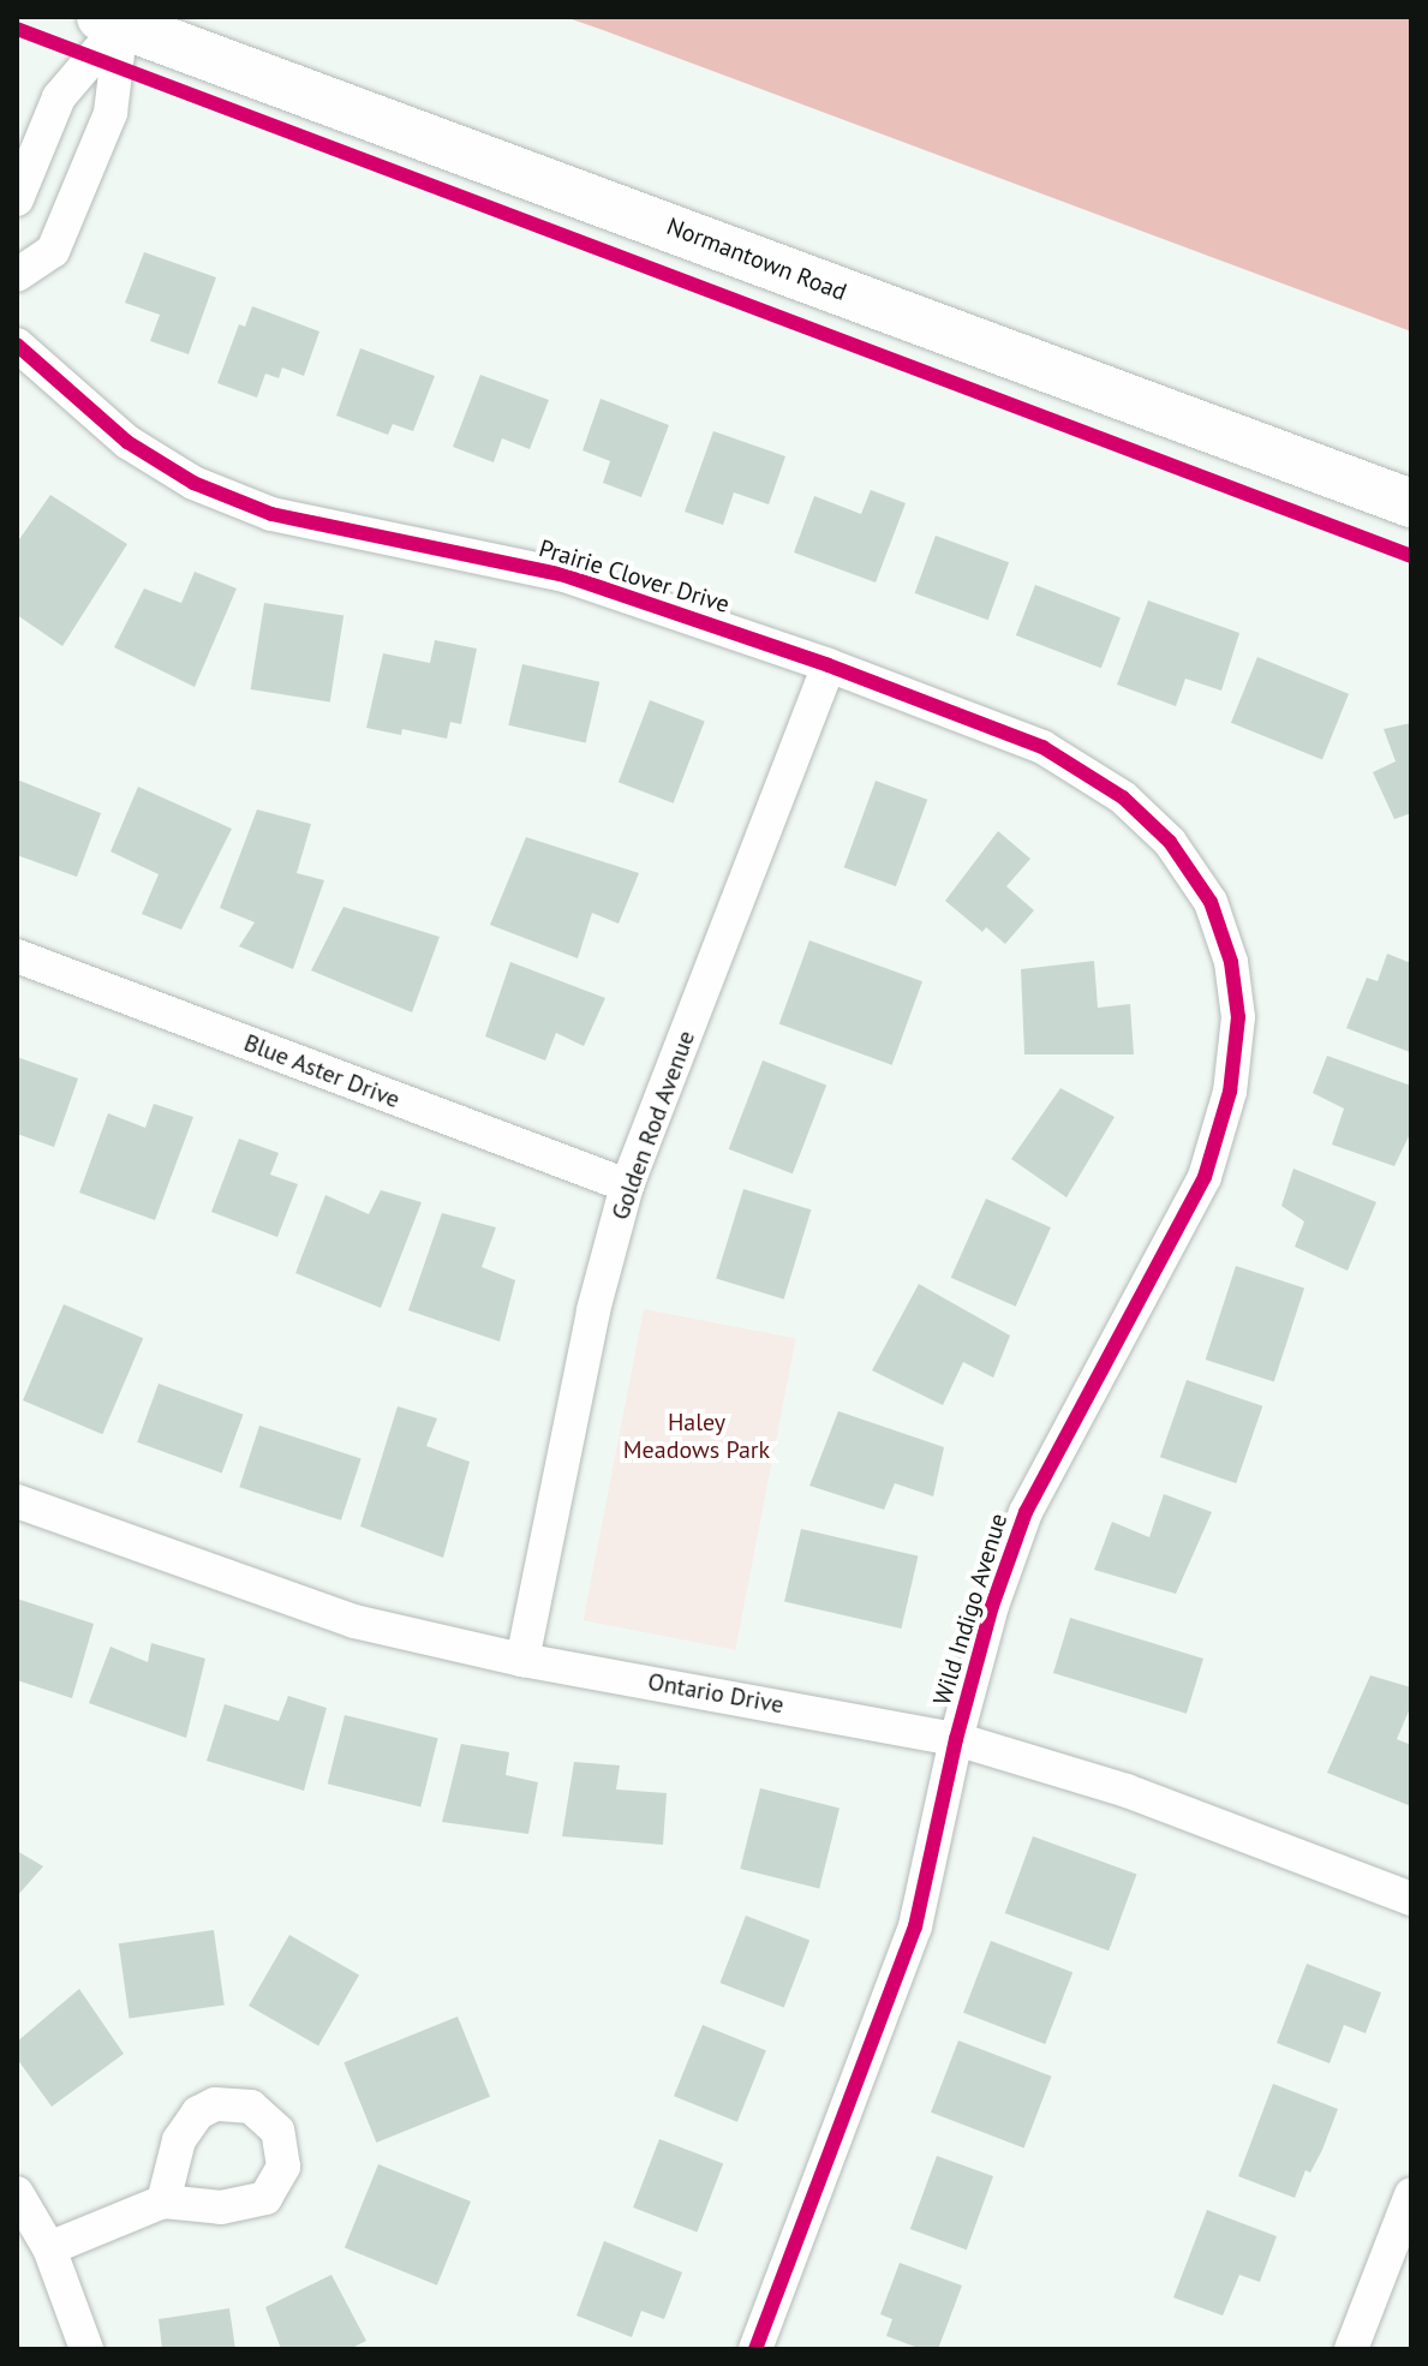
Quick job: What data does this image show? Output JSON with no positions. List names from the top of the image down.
{
  "streets": {
    "street": [
      "Normantown Road",
      "Prairie Clover Drive",
      "Blue Aster Drive",
      "Golden Rod Avenue",
      "Wild Indigo Avenue",
      "Ontario Drive"
    ]
  },
  "crossings": [
    ["Prairie Clover Drive", "Golden Rod Avenue"],
    ["Prairie Clover Drive", "Wild Indigo Avenue"],
    ["Blue Aster Drive", "Golden Rod Avenue"],
    ["Golden Rod Avenue", "Ontario Drive"],
    ["Wild Indigo Avenue", "Ontario Drive"]
  ],
  "parks": ["Haley Meadows Park"]
}
